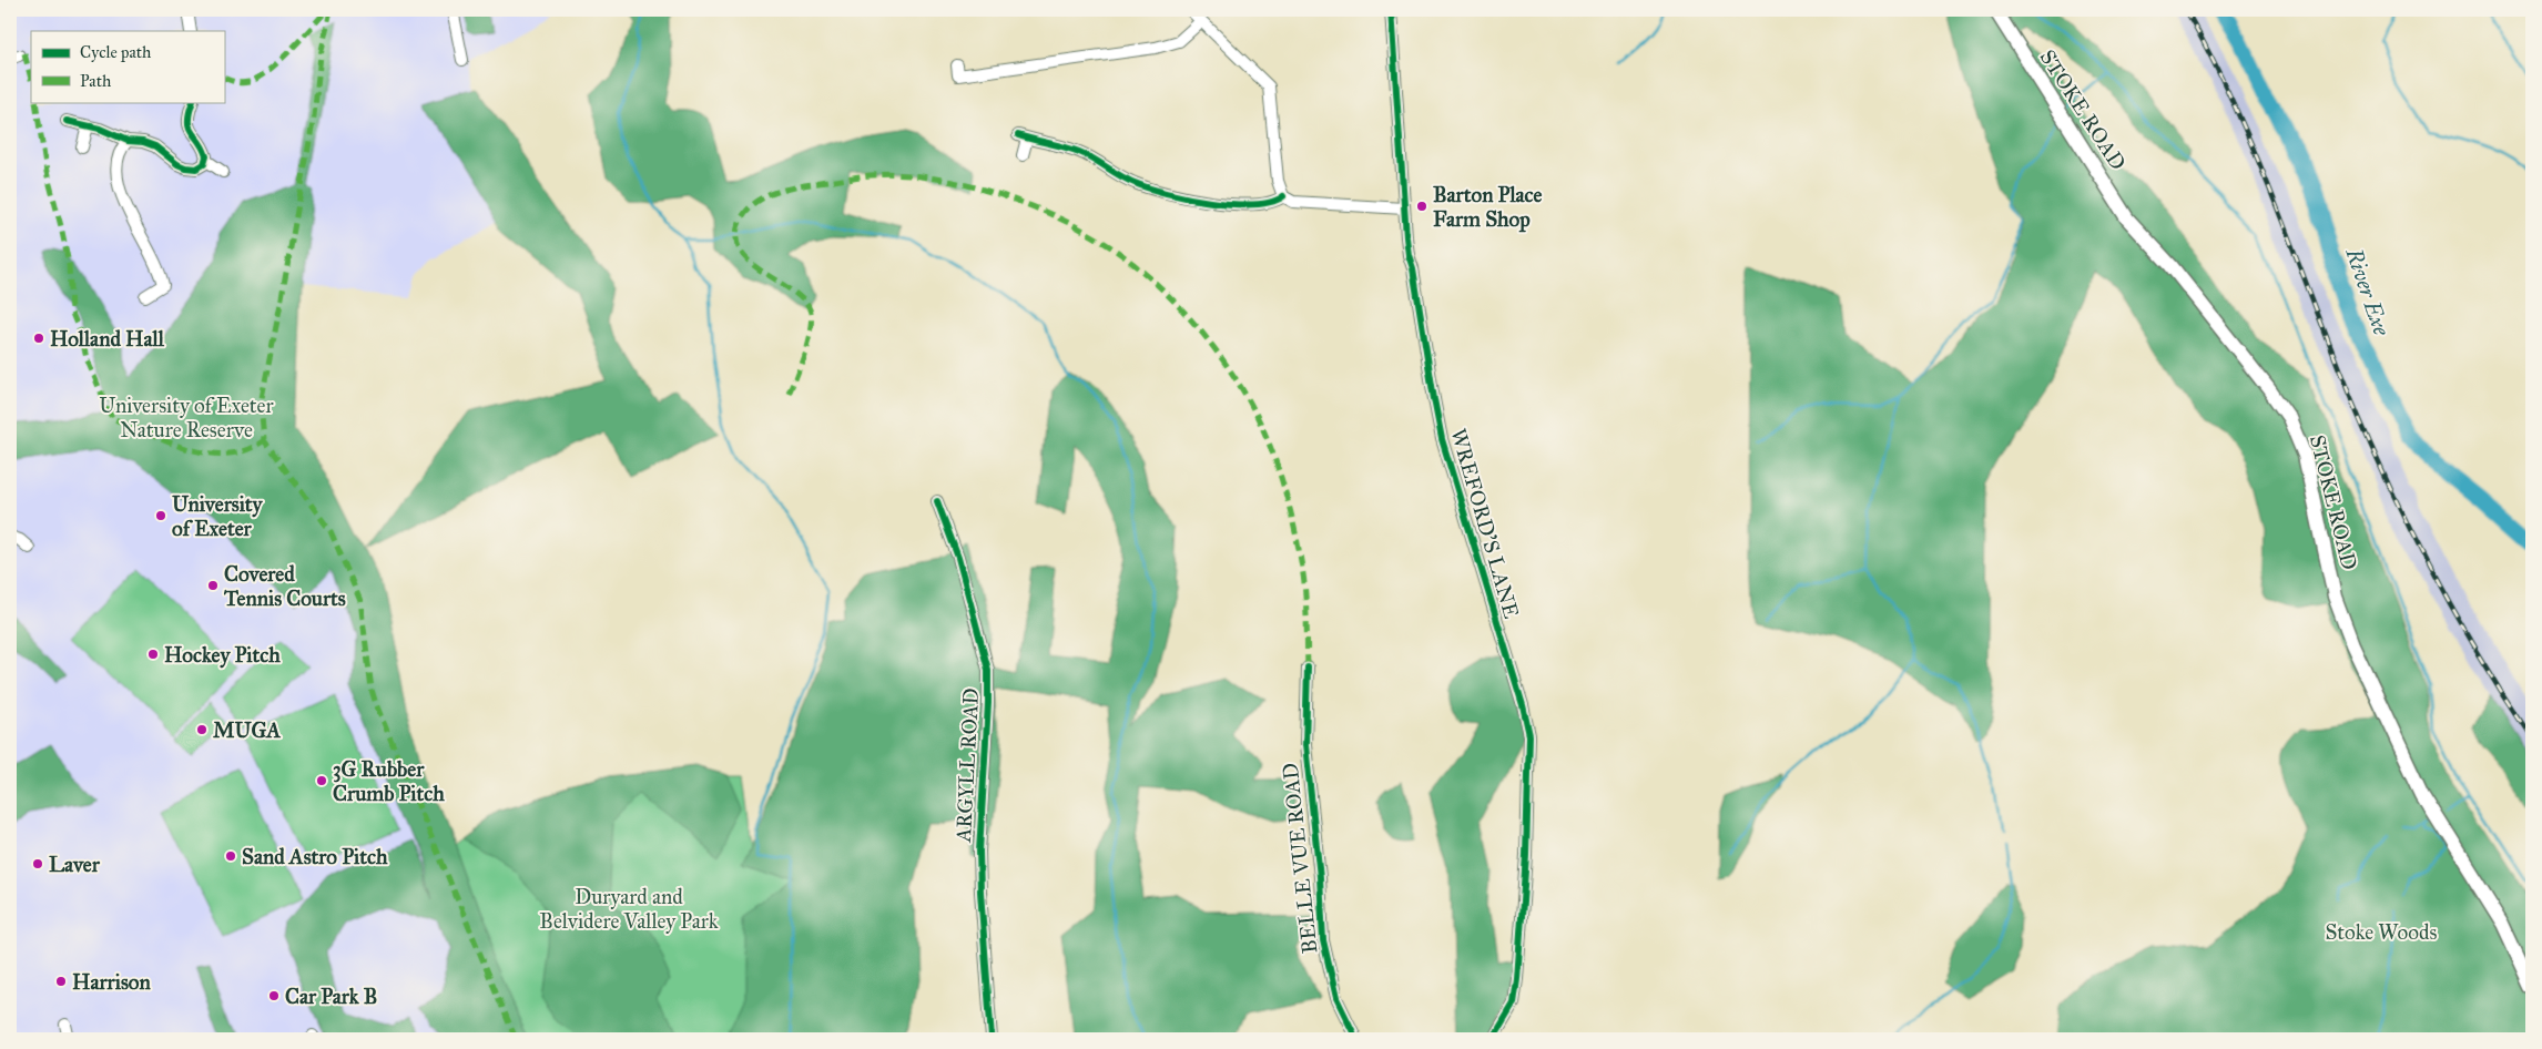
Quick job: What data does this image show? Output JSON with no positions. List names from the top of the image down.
{
  "streets": {
    "main road": ["STOKE ROAD"],
    "street": ["WREFORD'S LANE", "ARGYLL ROAD", "BELLE VUE ROAD"]
  },
  "water": ["River Exe"],
  "parks": ["University of Exeter Nature Reserve", "Duryard and Belvidere Valley Park", "Stoke Woods"],
  "places": [
    "Barton Place Farm Shop",
    "Holland Hall",
    "University of Exeter",
    "Covered Tennis Courts",
    "Hockey Pitch",
    "MUGA",
    "3G Rubber Crumb Pitch",
    "Sand Astro Pitch",
    "Laver",
    "Harrison",
    "Car Park B"
  ],
  "legend": ["Cycle path", "Path"]
}
